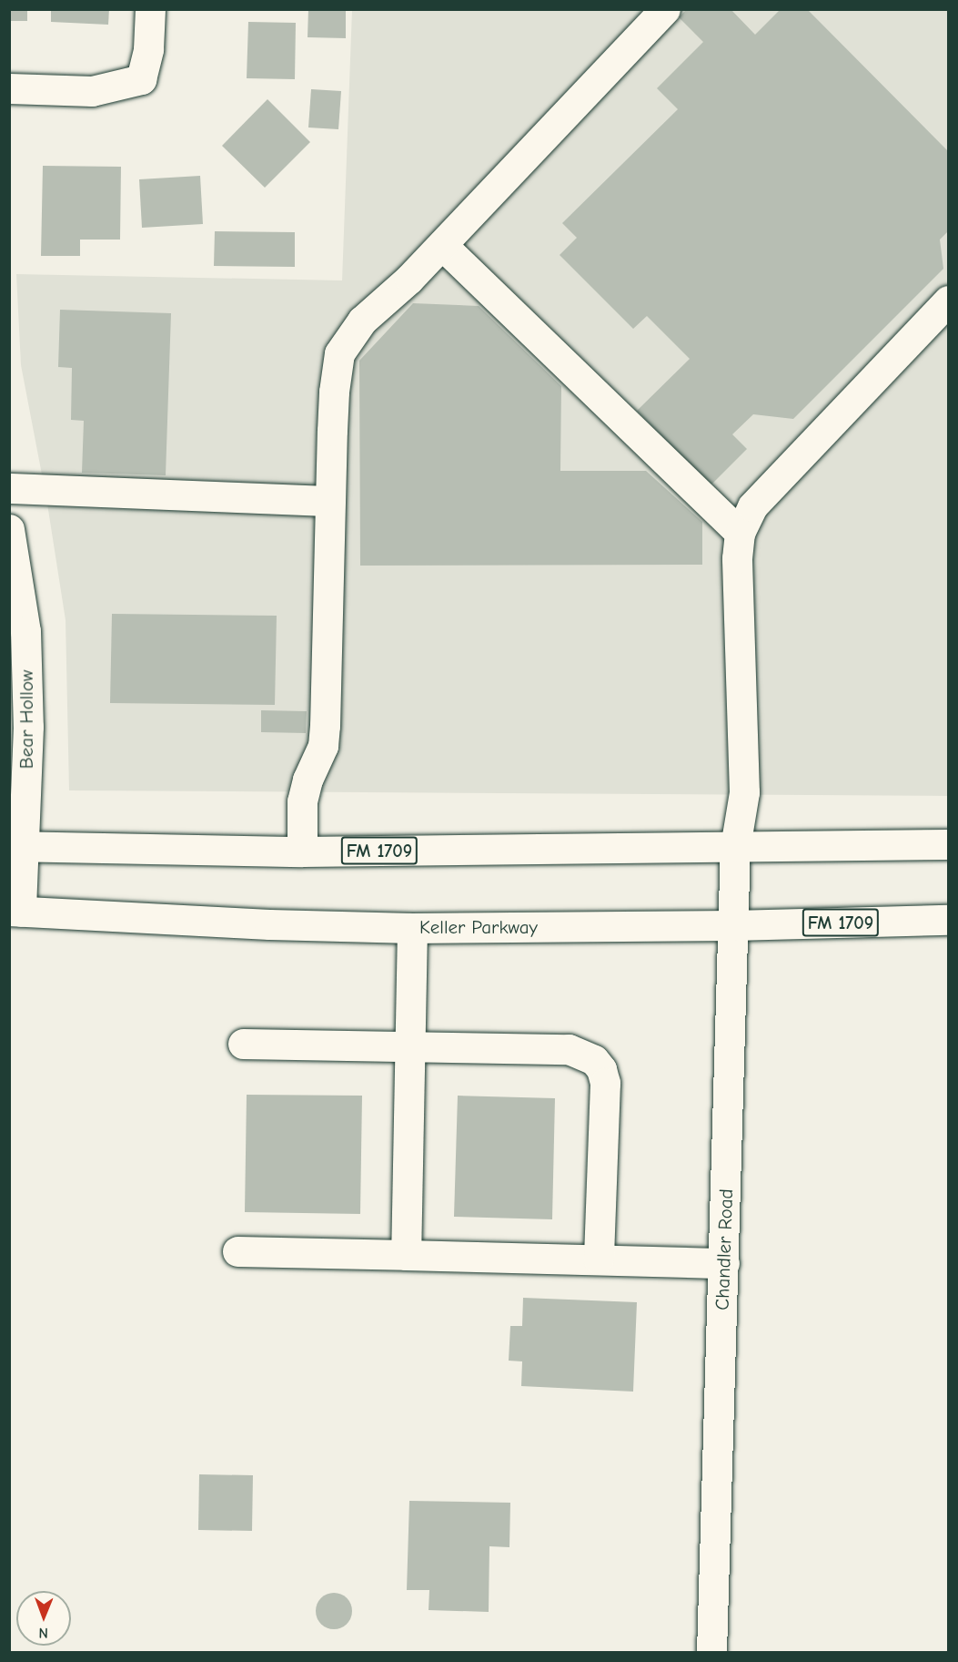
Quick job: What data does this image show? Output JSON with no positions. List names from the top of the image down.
{
  "streets": {
    "main road": [
      "Bear Hollow",
      "FM 1709",
      "Keller Parkway",
      "Chandler Road"
    ]
  },
  "crossings": [
    ["Bear Hollow", "FM 1709"],
    ["Bear Hollow", "Keller Parkway"],
    ["FM 1709", "Chandler Road"],
    ["Keller Parkway", "Chandler Road"]
  ],
  "north": "bottom"
}
